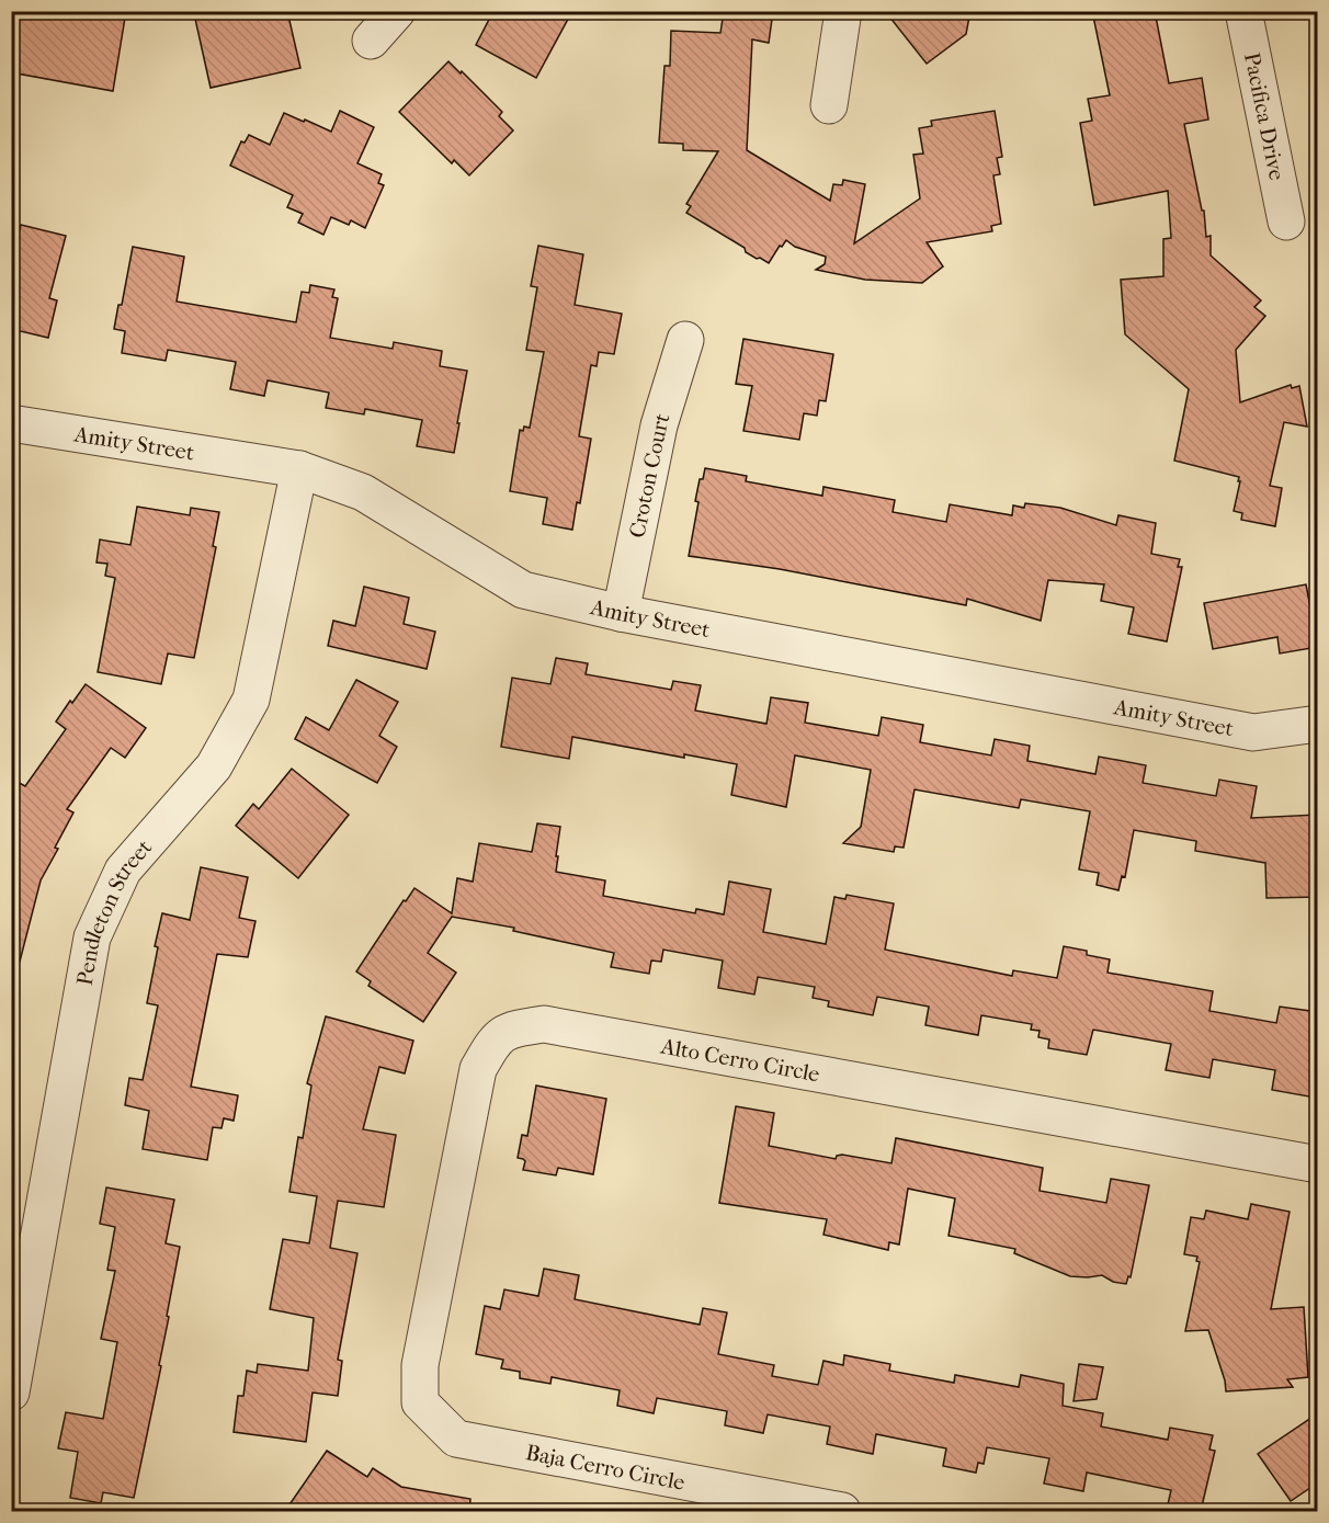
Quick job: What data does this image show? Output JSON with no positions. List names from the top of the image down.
{
  "streets": {
    "street": [
      "Pacifica Drive",
      "Amity Street",
      "Croton Court",
      "Pendleton Street",
      "Alto Cerro Circle",
      "Baja Cerro Circle"
    ]
  },
  "crossings": [
    ["Amity Street", "Croton Court"],
    ["Amity Street", "Pendleton Street"],
    ["Alto Cerro Circle", "Baja Cerro Circle"]
  ]
}
